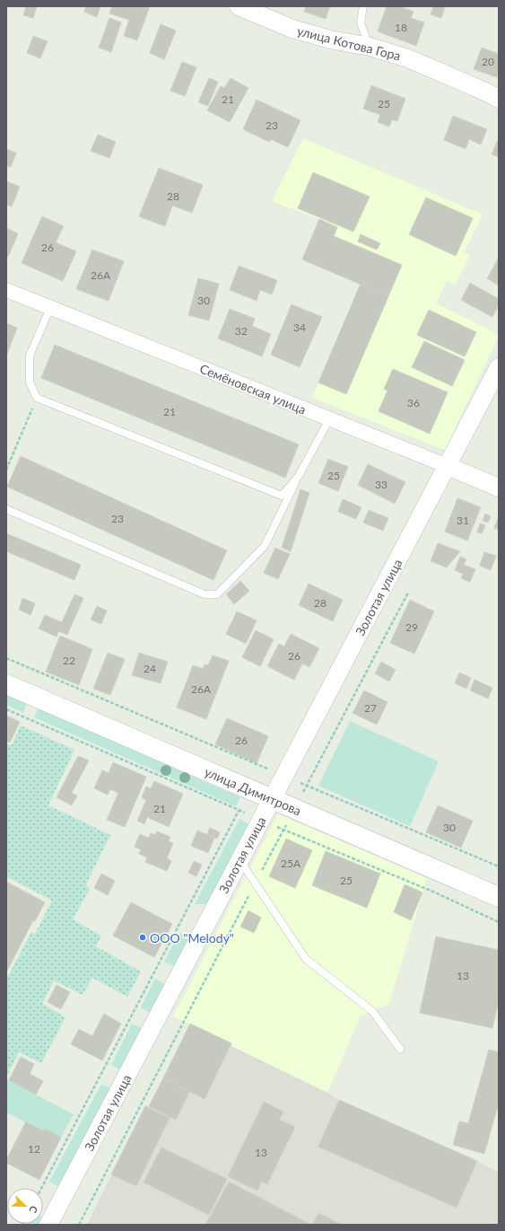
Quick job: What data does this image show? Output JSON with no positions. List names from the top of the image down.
{
  "streets": {
    "main road": ["улица Димитрова"],
    "street": ["улица Котова Гора", "Семёновская улица", "Золотая улица"]
  },
  "crossings": [
    ["Семёновская улица", "Золотая улица"],
    ["Золотая улица", "улица Димитрова"]
  ],
  "places": ["ООО \"Melody\""],
  "house_numbers": [
    "18",
    "20",
    "21",
    "25",
    "23",
    "28",
    "26",
    "26А",
    "30",
    "34",
    "32",
    "36",
    "21",
    "25",
    "33",
    "23",
    "31",
    "28",
    "29",
    "26",
    "22",
    "24",
    "26А",
    "27",
    "26",
    "21",
    "30",
    "25А",
    "25",
    "13",
    "12",
    "13"
  ],
  "north": "bottom right"
}
